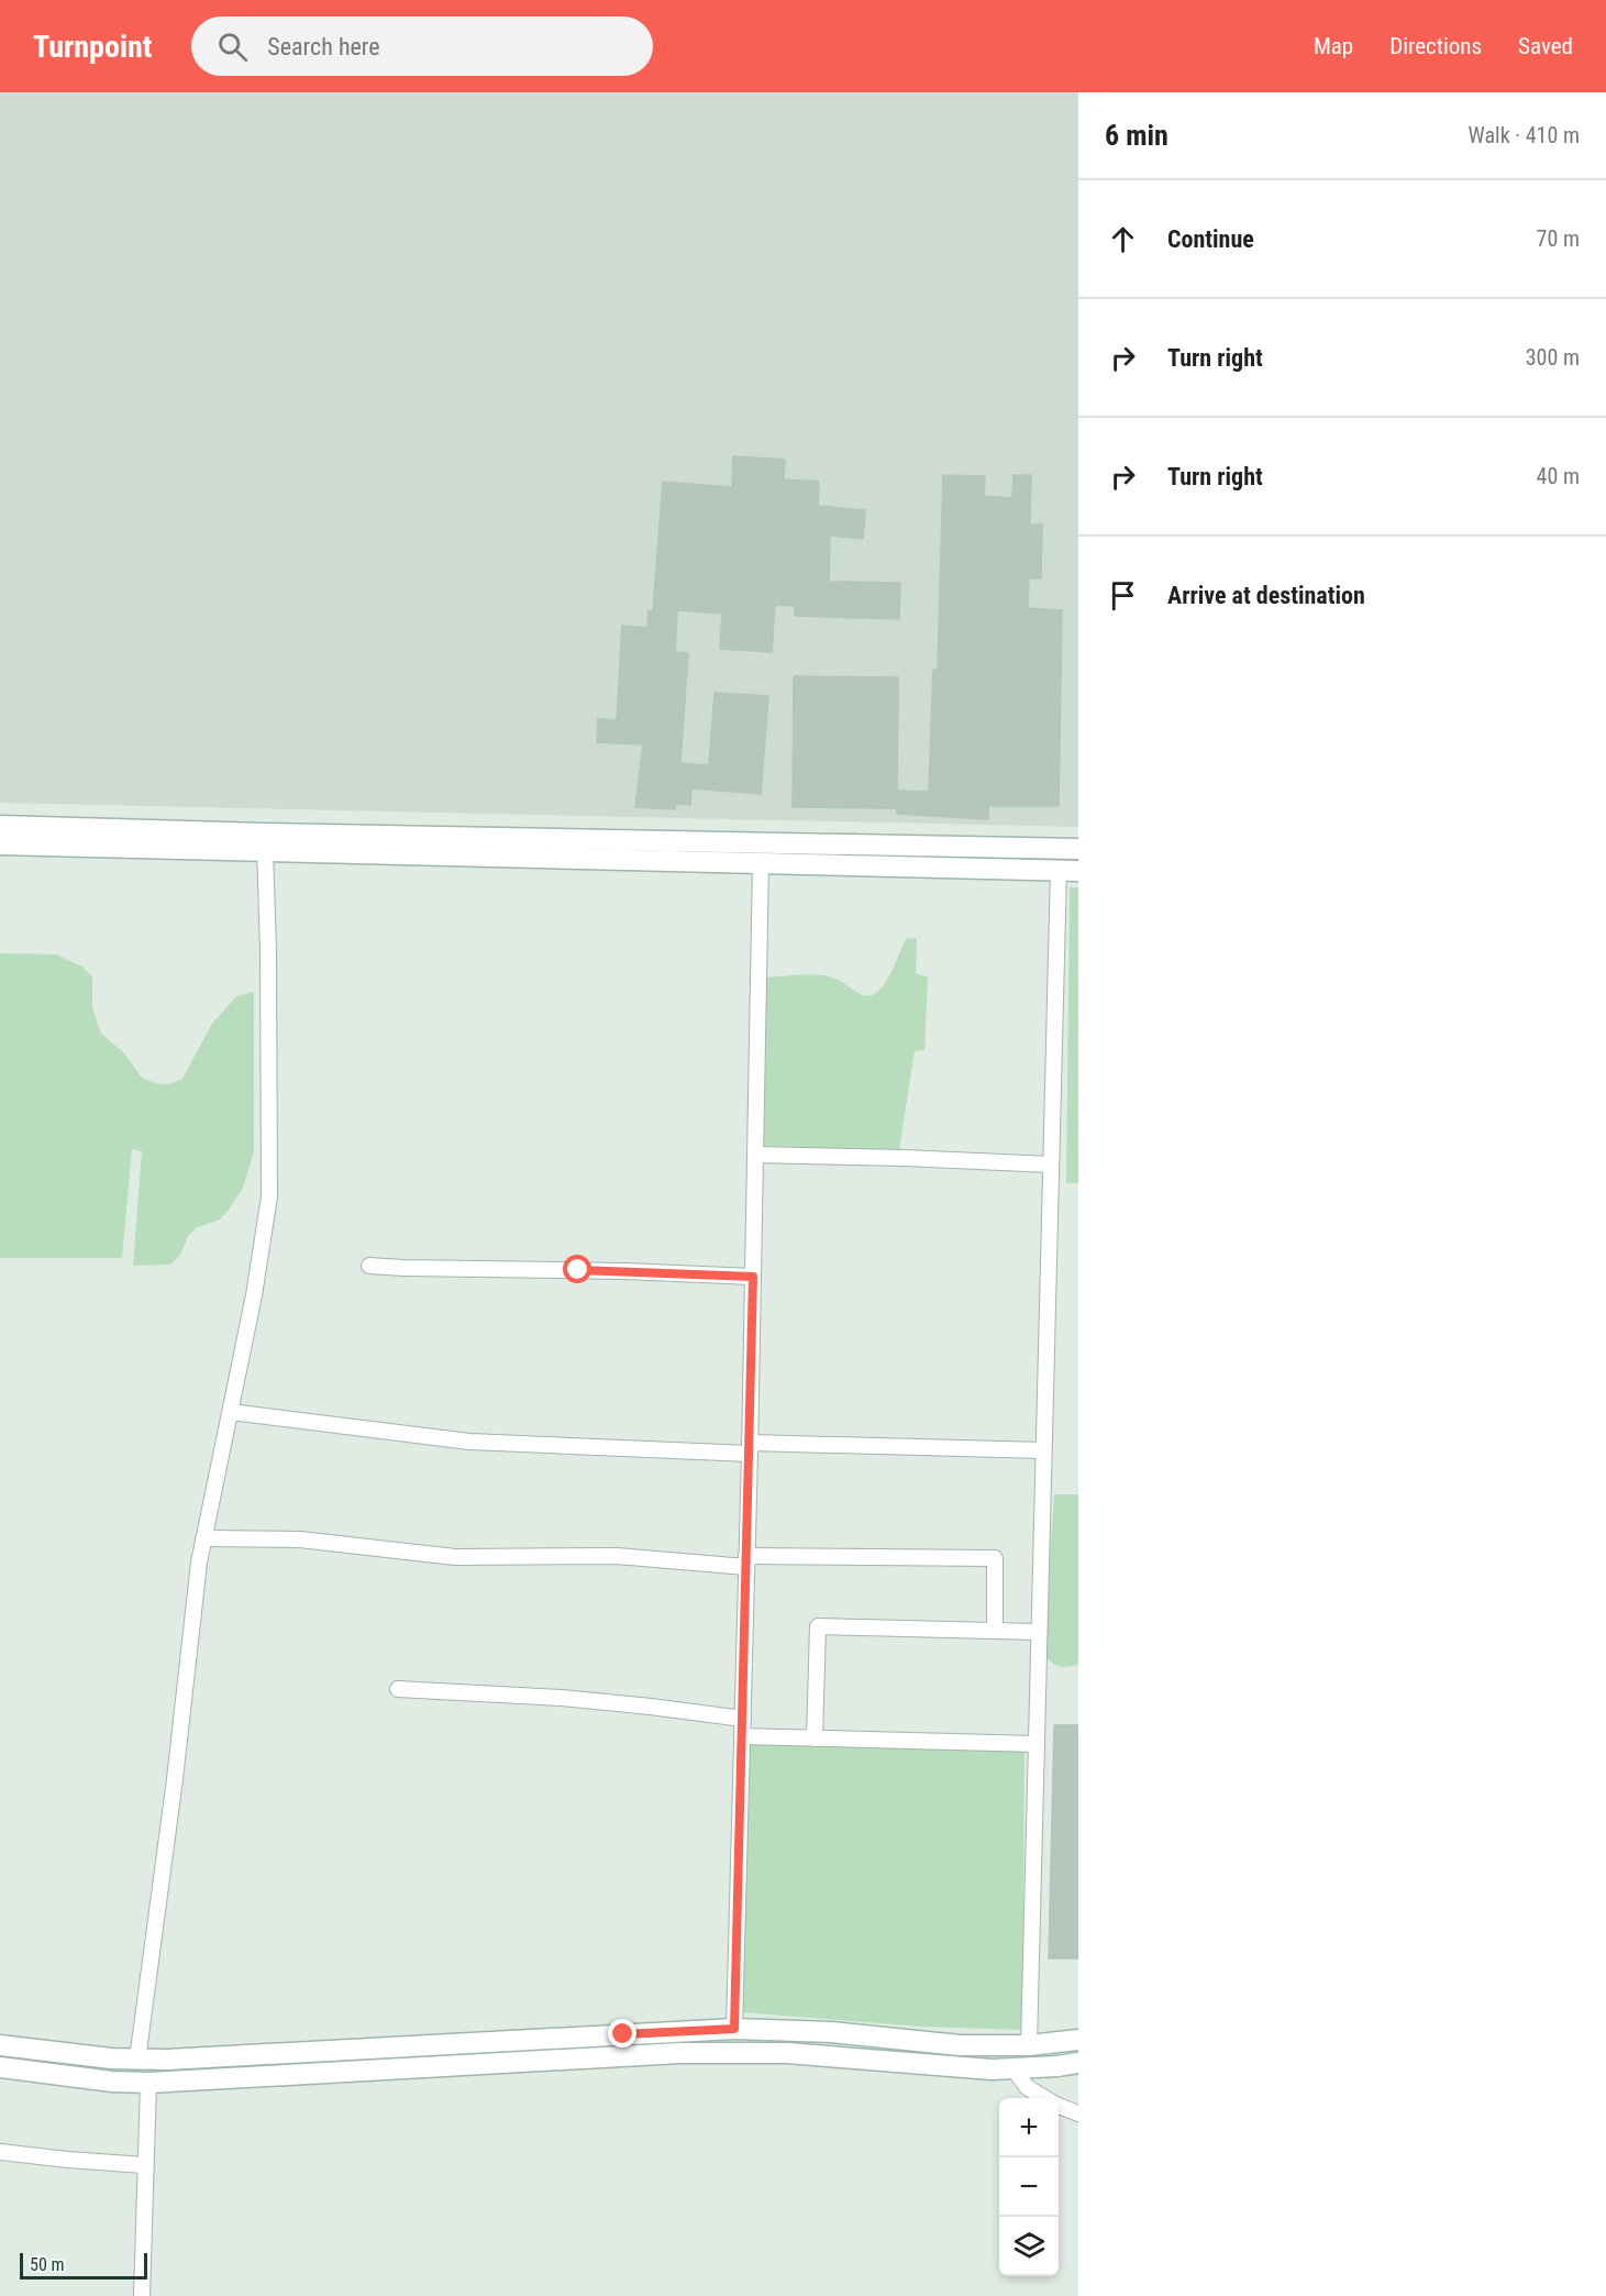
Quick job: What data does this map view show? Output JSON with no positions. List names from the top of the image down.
{
  "scale_bar": "50 m",
  "page": {
    "header": "Turnpoint",
    "search": "Search here",
    "nav": ["Map", "Directions", "Saved"],
    "heading": ["6 min", "Walk · 410 m"],
    "list": [
      ["Continue", "70 m"],
      ["Turn right", "300 m"],
      ["Turn right", "40 m"],
      "Arrive at destination"
    ],
    "map_buttons": ["+", "−"],
    "scale": "50 m"
  }
}
